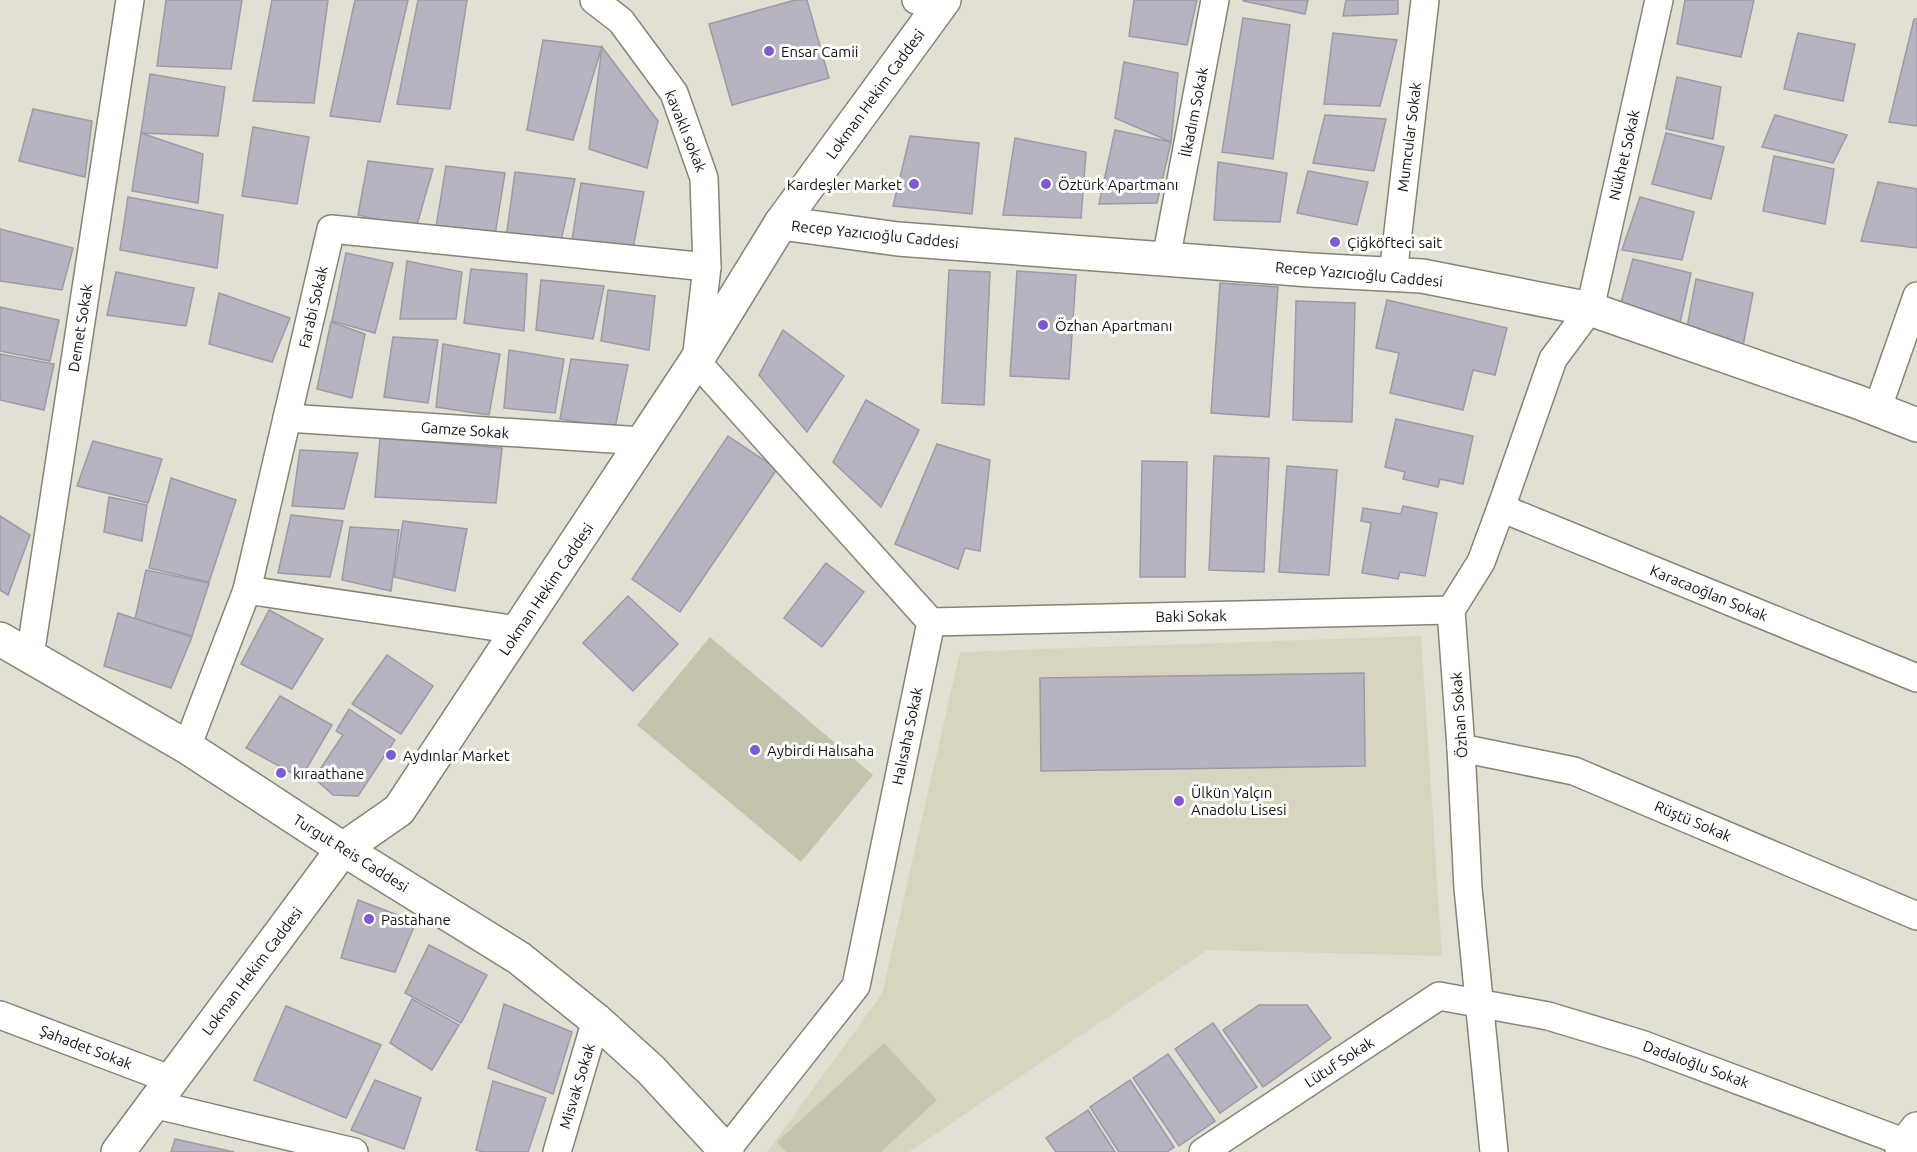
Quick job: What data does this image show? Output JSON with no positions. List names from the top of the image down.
{
  "streets": {
    "street": [
      "Lokman Hekim Caddesi",
      "İlkadım Sokak",
      "kavaklı sokak",
      "Mumcular Sokak",
      "Nükhet Sokak",
      "Recep Yazıcıoğlu Caddesi",
      "Farabi Sokak",
      "Demet Sokak",
      "Gamze Sokak",
      "Karacaoğlan Sokak",
      "Baki Sokak",
      "Özhan Sokak",
      "Halısaha Sokak",
      "Rüştü Sokak",
      "Turgut Reis Caddesi",
      "Şahadet Sokak",
      "Lütuf Sokak",
      "Dadaloğlu Sokak",
      "Misvak Sokak"
    ]
  },
  "crossings": [
    ["Lokman Hekim Caddesi", "kavaklı sokak"],
    ["Lokman Hekim Caddesi", "Recep Yazıcıoğlu Caddesi"],
    ["Lokman Hekim Caddesi", "Gamze Sokak"],
    ["Lokman Hekim Caddesi", "Turgut Reis Caddesi"],
    ["Lokman Hekim Caddesi", "Şahadet Sokak"],
    ["İlkadım Sokak", "Recep Yazıcıoğlu Caddesi"],
    ["kavaklı sokak", "Farabi Sokak"],
    ["Mumcular Sokak", "Recep Yazıcıoğlu Caddesi"],
    ["Nükhet Sokak", "Recep Yazıcıoğlu Caddesi"],
    ["Farabi Sokak", "Gamze Sokak"],
    ["Farabi Sokak", "Turgut Reis Caddesi"],
    ["Demet Sokak", "Turgut Reis Caddesi"],
    ["Baki Sokak", "Özhan Sokak"],
    ["Baki Sokak", "Halısaha Sokak"],
    ["Özhan Sokak", "Rüştü Sokak"],
    ["Özhan Sokak", "Lütuf Sokak"],
    ["Özhan Sokak", "Dadaloğlu Sokak"],
    ["Halısaha Sokak", "Turgut Reis Caddesi"],
    ["Turgut Reis Caddesi", "Misvak Sokak"],
    ["Lütuf Sokak", "Dadaloğlu Sokak"]
  ],
  "places": [
    "Ensar Camii",
    "Kardeşler Market",
    "Öztürk Apartmanı",
    "Çiğköfteci sait",
    "Özhan Apartmanı",
    "Aybirdi Halısaha",
    "Aydınlar Market",
    "kıraathane",
    "Ülkün Yalçın Anadolu Lisesi",
    "Pastahane"
  ]
}
